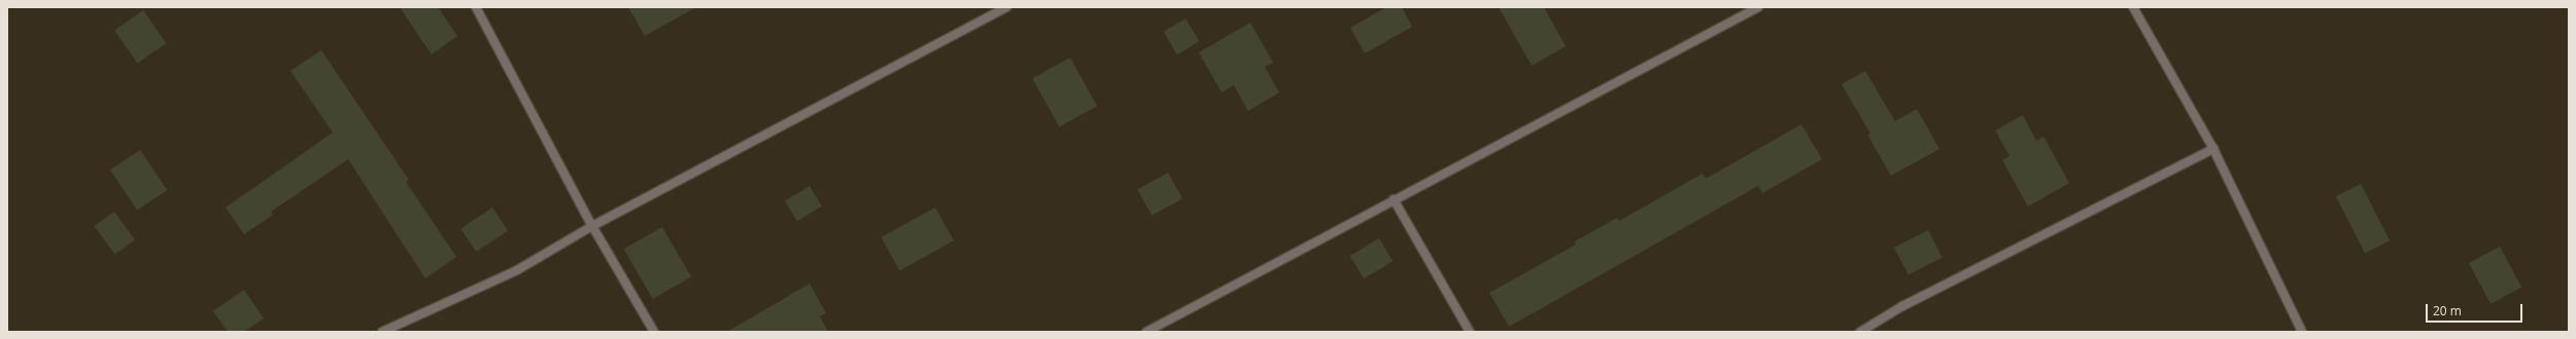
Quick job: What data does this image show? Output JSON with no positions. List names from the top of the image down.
{
  "scale_bar": "20 m"
}
